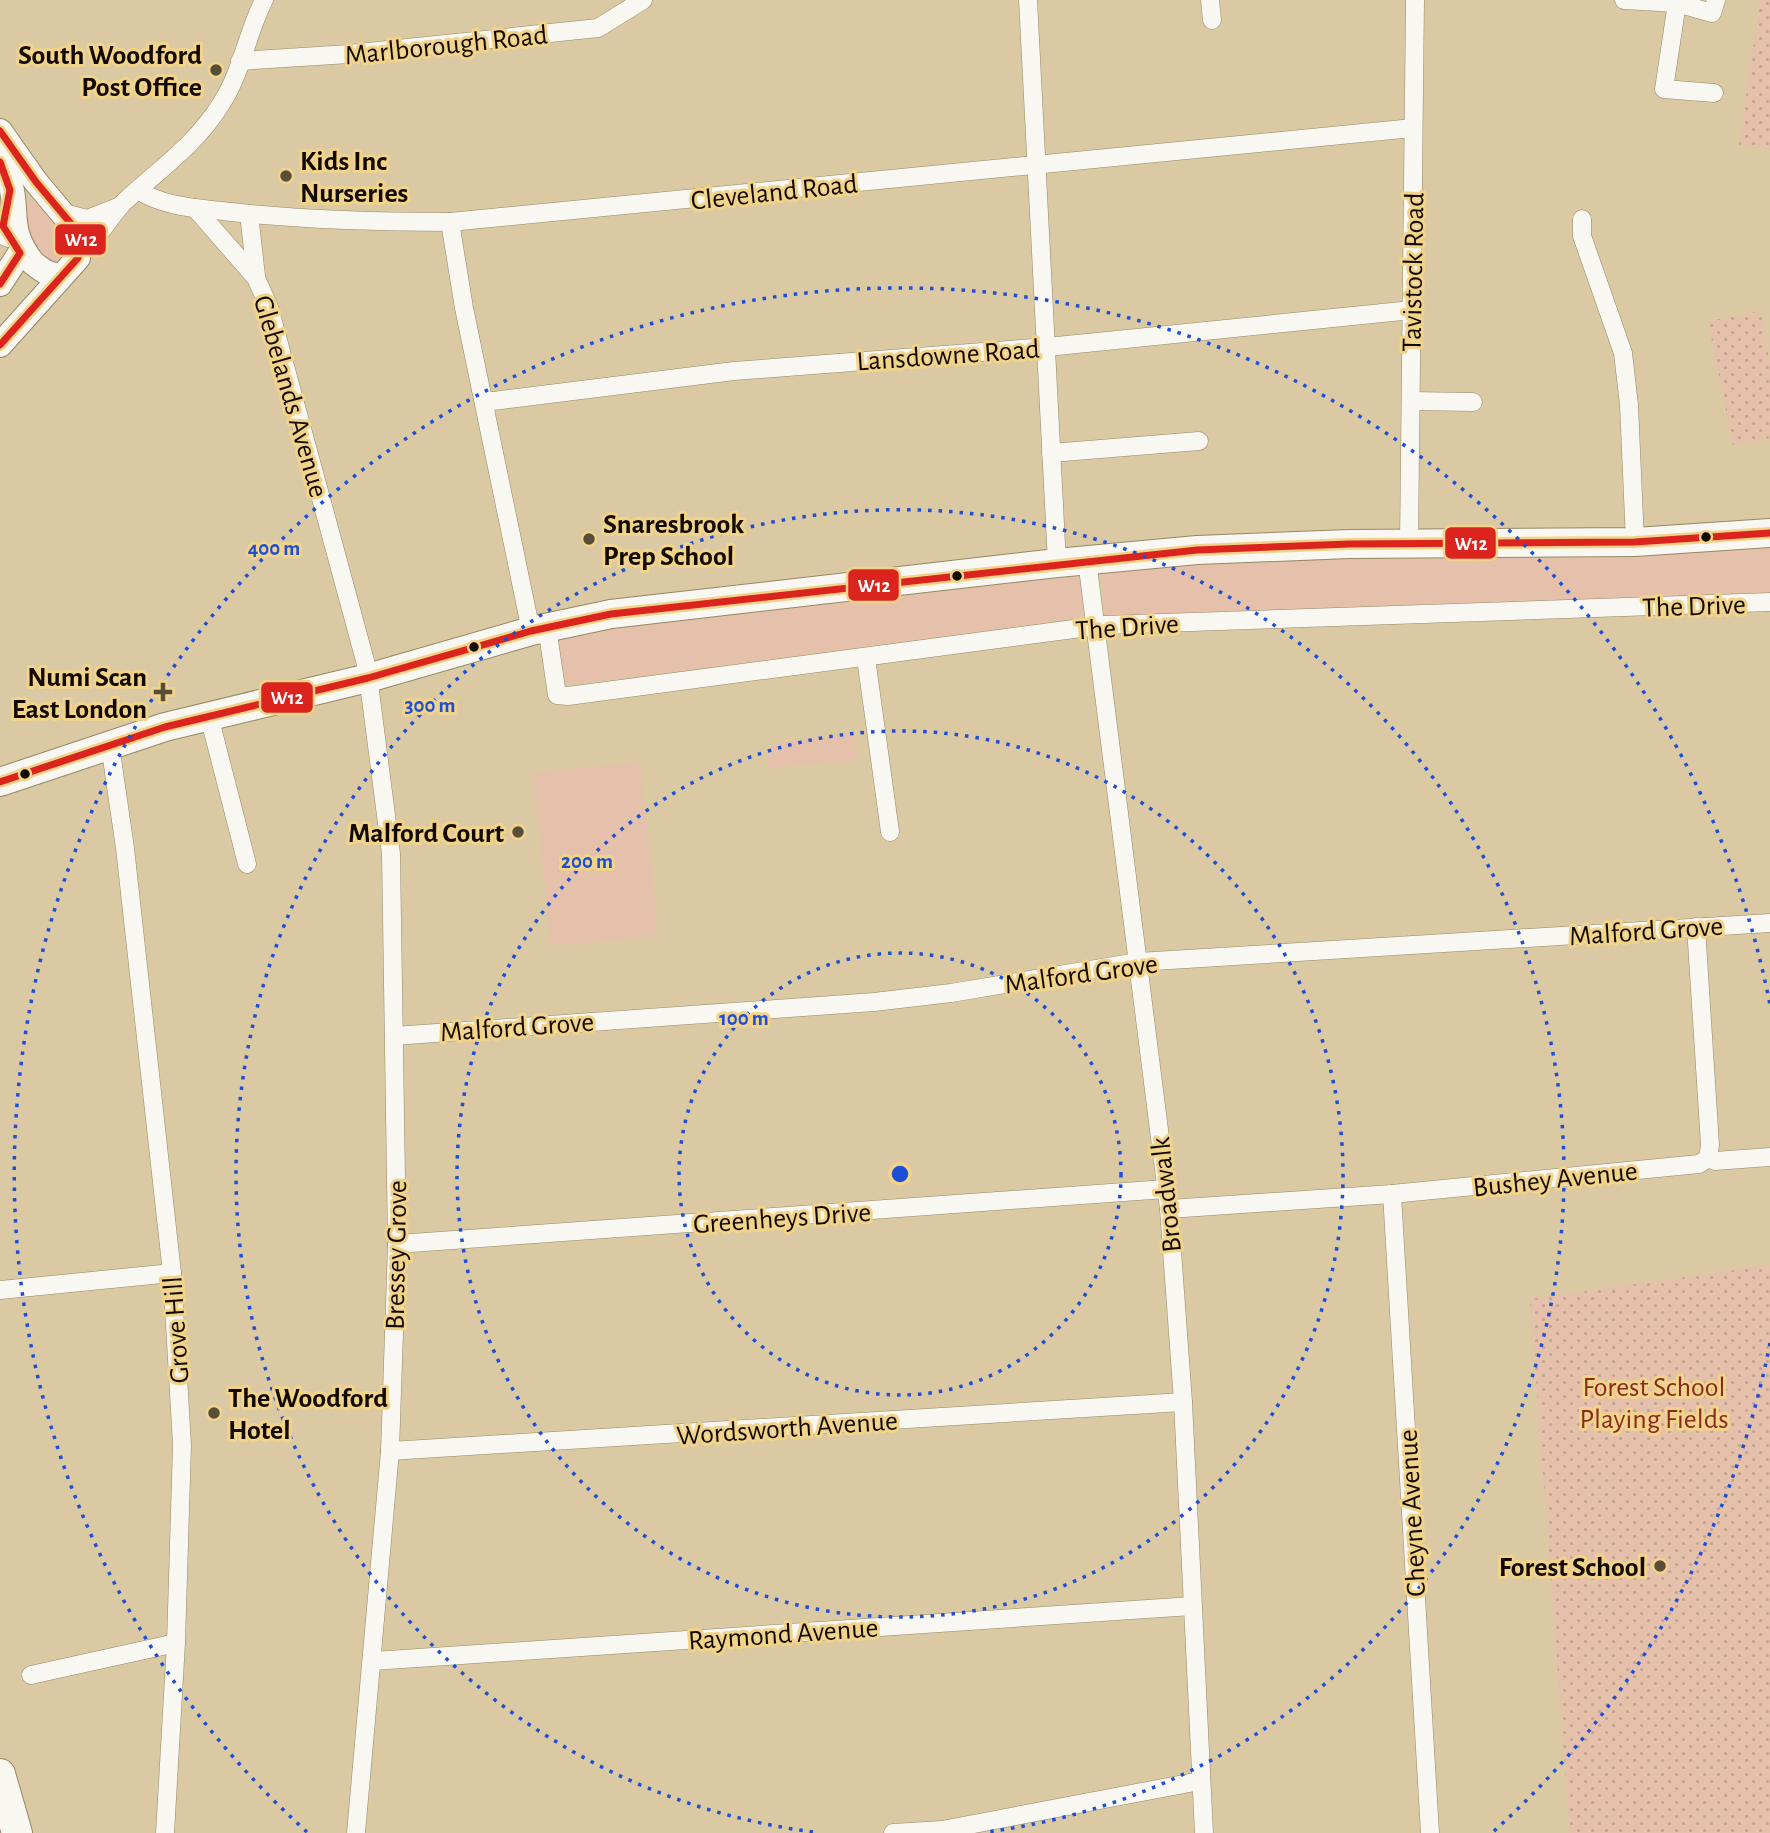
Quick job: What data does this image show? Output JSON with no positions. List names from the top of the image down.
{
  "streets": {
    "street": [
      "Marlborough Road",
      "Cleveland Road",
      "Tavistock Road",
      "Lansdowne Road",
      "Glebelands Avenue",
      "The Drive",
      "Malford Grove",
      "Bushey Avenue",
      "Broadwalk",
      "Greenheys Drive",
      "Bressey Grove",
      "Grove Hill",
      "Wordsworth Avenue",
      "Cheyne Avenue",
      "Raymond Avenue"
    ]
  },
  "crossings": [
    ["Cleveland Road", "Tavistock Road"],
    ["Cleveland Road", "Glebelands Avenue"],
    ["Tavistock Road", "Lansdowne Road"],
    ["Glebelands Avenue", "Bressey Grove"],
    ["The Drive", "Broadwalk"],
    ["Malford Grove", "Broadwalk"],
    ["Malford Grove", "Bressey Grove"],
    ["Bushey Avenue", "Broadwalk"],
    ["Bushey Avenue", "Cheyne Avenue"],
    ["Broadwalk", "Greenheys Drive"],
    ["Broadwalk", "Wordsworth Avenue"],
    ["Broadwalk", "Raymond Avenue"],
    ["Greenheys Drive", "Bressey Grove"],
    ["Bressey Grove", "Wordsworth Avenue"],
    ["Bressey Grove", "Raymond Avenue"]
  ],
  "parks": ["Forest School Playing Fields"],
  "places": {
    "other": [
      "South Woodford Post Office",
      "Kids Inc Nurseries",
      "Snaresbrook Prep School",
      "Malford Court",
      "The Woodford Hotel",
      "Forest School"
    ],
    "health": ["Numi Scan East London"]
  },
  "lines": ["transit line W12"],
  "rings": [
    "400 m",
    "300 m",
    "200 m",
    "100 m"
  ]
}
